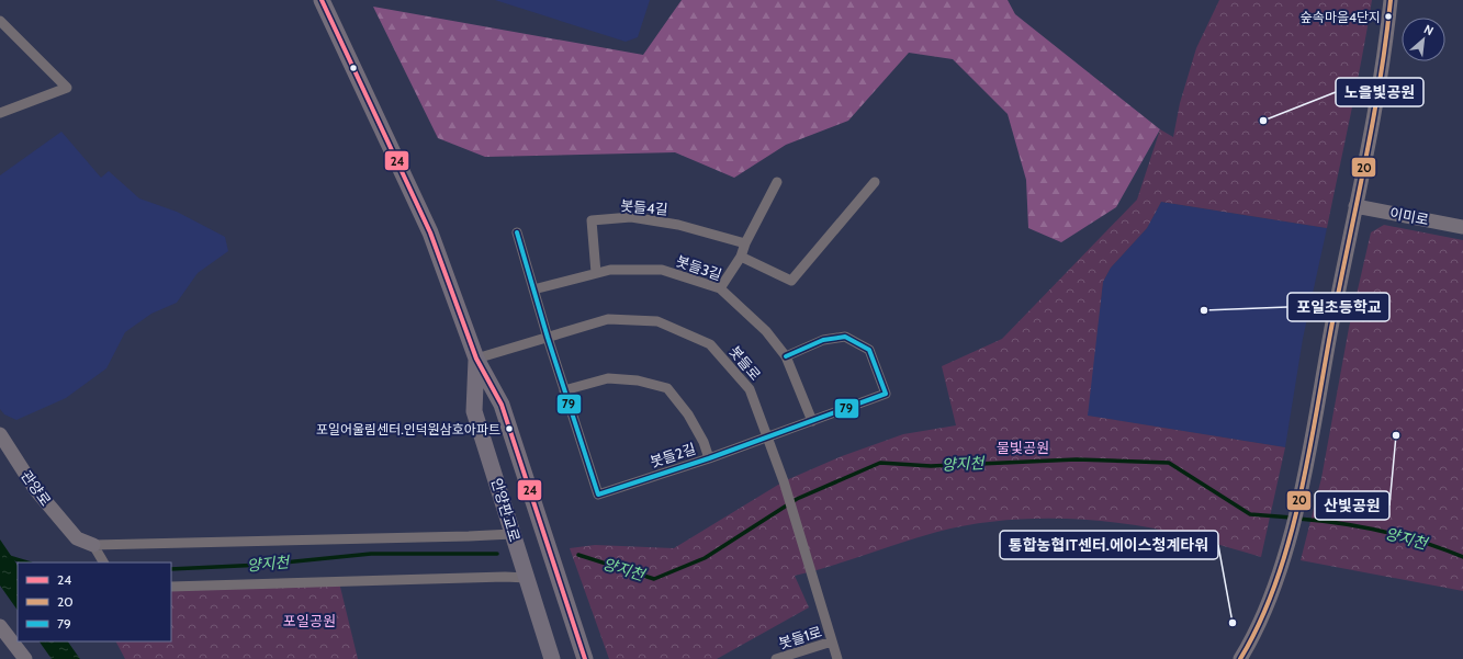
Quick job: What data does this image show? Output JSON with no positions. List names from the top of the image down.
{
  "streets": {
    "main road": ["안양판교로"],
    "street": [
      "봇들4길",
      "이미로",
      "봇들3길",
      "봇들로",
      "봇들2길",
      "관양로",
      "봇들1로"
    ]
  },
  "crossings": [
    ["봇들4길", "봇들3길"],
    ["봇들3길", "봇들2길"],
    ["봇들로", "봇들2길"],
    ["봇들로", "안양판교로"],
    ["봇들로", "봇들1로"]
  ],
  "water": ["양지천"],
  "parks": ["물빛공원", "포일공원"],
  "places": [
    "숲속마을4단지",
    "노을빛공원",
    "포일초등학교",
    "포일어울림센터.인덕원삼호아파트",
    "산빛공원",
    "통합농협IT센터.에이스청계타워"
  ],
  "lines": ["transit line 24", "transit line 20", "transit line 79"],
  "legend": ["24", "20", "79"],
  "north": "top right"
}
